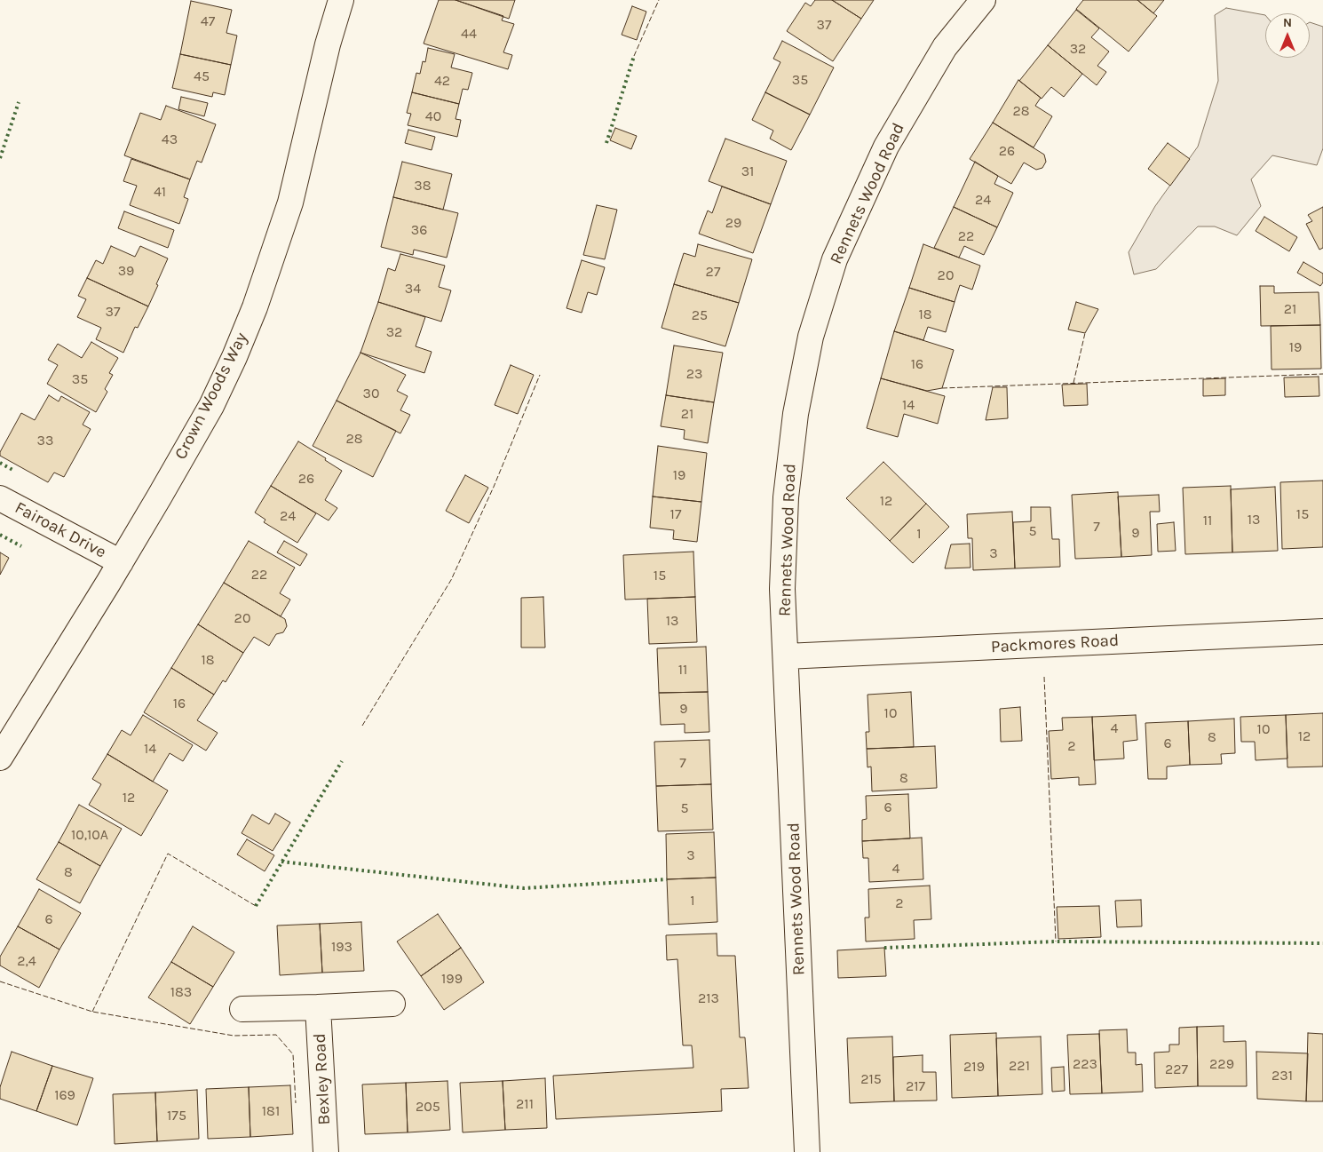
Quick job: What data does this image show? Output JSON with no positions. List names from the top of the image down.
{
  "streets": {
    "street": [
      "Rennets Wood Road",
      "Crown Woods Way",
      "Fairoak Drive",
      "Packmores Road",
      "Bexley Road"
    ]
  },
  "crossings": [
    ["Rennets Wood Road", "Packmores Road"],
    ["Crown Woods Way", "Fairoak Drive"]
  ],
  "house_numbers": [
    "47",
    "37",
    "44",
    "32",
    "45",
    "35",
    "42",
    "28",
    "40",
    "43",
    "26",
    "31",
    "38",
    "41",
    "24",
    "29",
    "36",
    "22",
    "39",
    "27",
    "20",
    "34",
    "21",
    "37",
    "18",
    "25",
    "32",
    "19",
    "16",
    "23",
    "35",
    "30",
    "14",
    "21",
    "28",
    "33",
    "19",
    "26",
    "12",
    "17",
    "15",
    "24",
    "13",
    "11",
    "7",
    "5",
    "9",
    "1",
    "3",
    "22",
    "15",
    "20",
    "13",
    "18",
    "11",
    "16",
    "9",
    "10",
    "4",
    "10",
    "12",
    "8",
    "6",
    "2",
    "14",
    "7",
    "8",
    "12",
    "6",
    "5",
    "10,10A",
    "3",
    "4",
    "8",
    "1",
    "2",
    "6",
    "193",
    "2,4",
    "199",
    "183",
    "213",
    "223",
    "229",
    "221",
    "219",
    "227",
    "231",
    "215",
    "217",
    "169",
    "211",
    "205",
    "181",
    "175"
  ],
  "north": "top"
}
